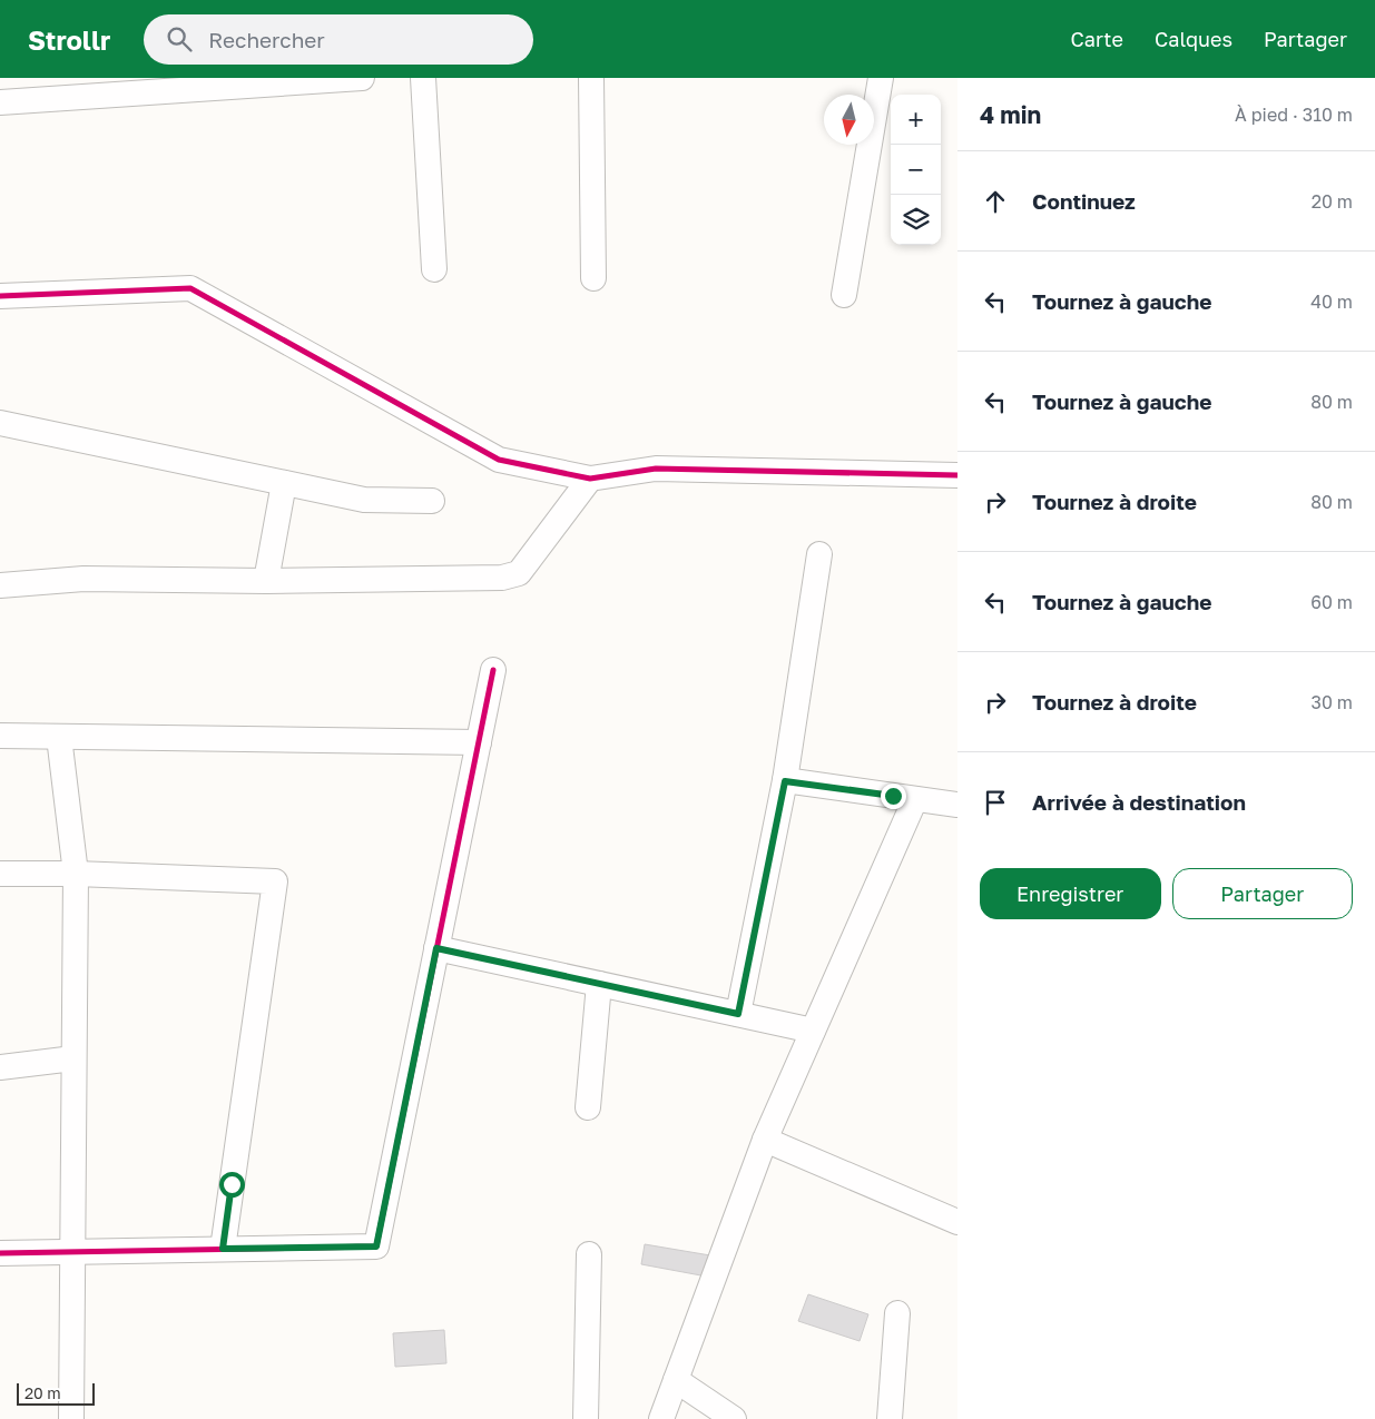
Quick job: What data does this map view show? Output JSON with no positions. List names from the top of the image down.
{
  "scale_bar": "20 m",
  "north": "bottom",
  "page": {
    "header": "Strollr",
    "search": "Rechercher",
    "nav": ["Carte", "Calques", "Partager"],
    "heading": ["4 min", "À pied · 310 m"],
    "map_buttons": ["+", "−"],
    "list": [
      ["Continuez", "20 m"],
      ["Tournez à gauche", "40 m"],
      ["Tournez à gauche", "80 m"],
      ["Tournez à droite", "80 m"],
      ["Tournez à gauche", "60 m"],
      ["Tournez à droite", "30 m"],
      "Arrivée à destination"
    ],
    "buttons": ["Enregistrer", "Partager"],
    "scale": "20 m"
  }
}
